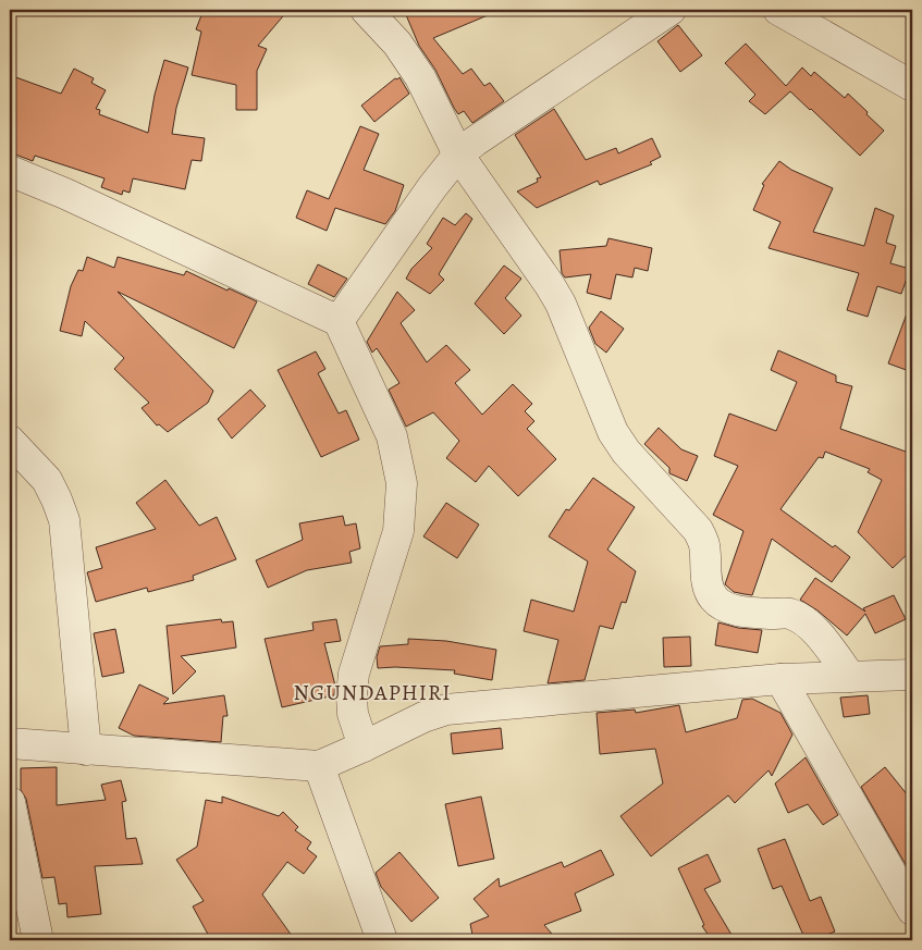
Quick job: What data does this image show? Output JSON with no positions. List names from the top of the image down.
{
  "districts": ["NGUNDAPHIRI"]
}
